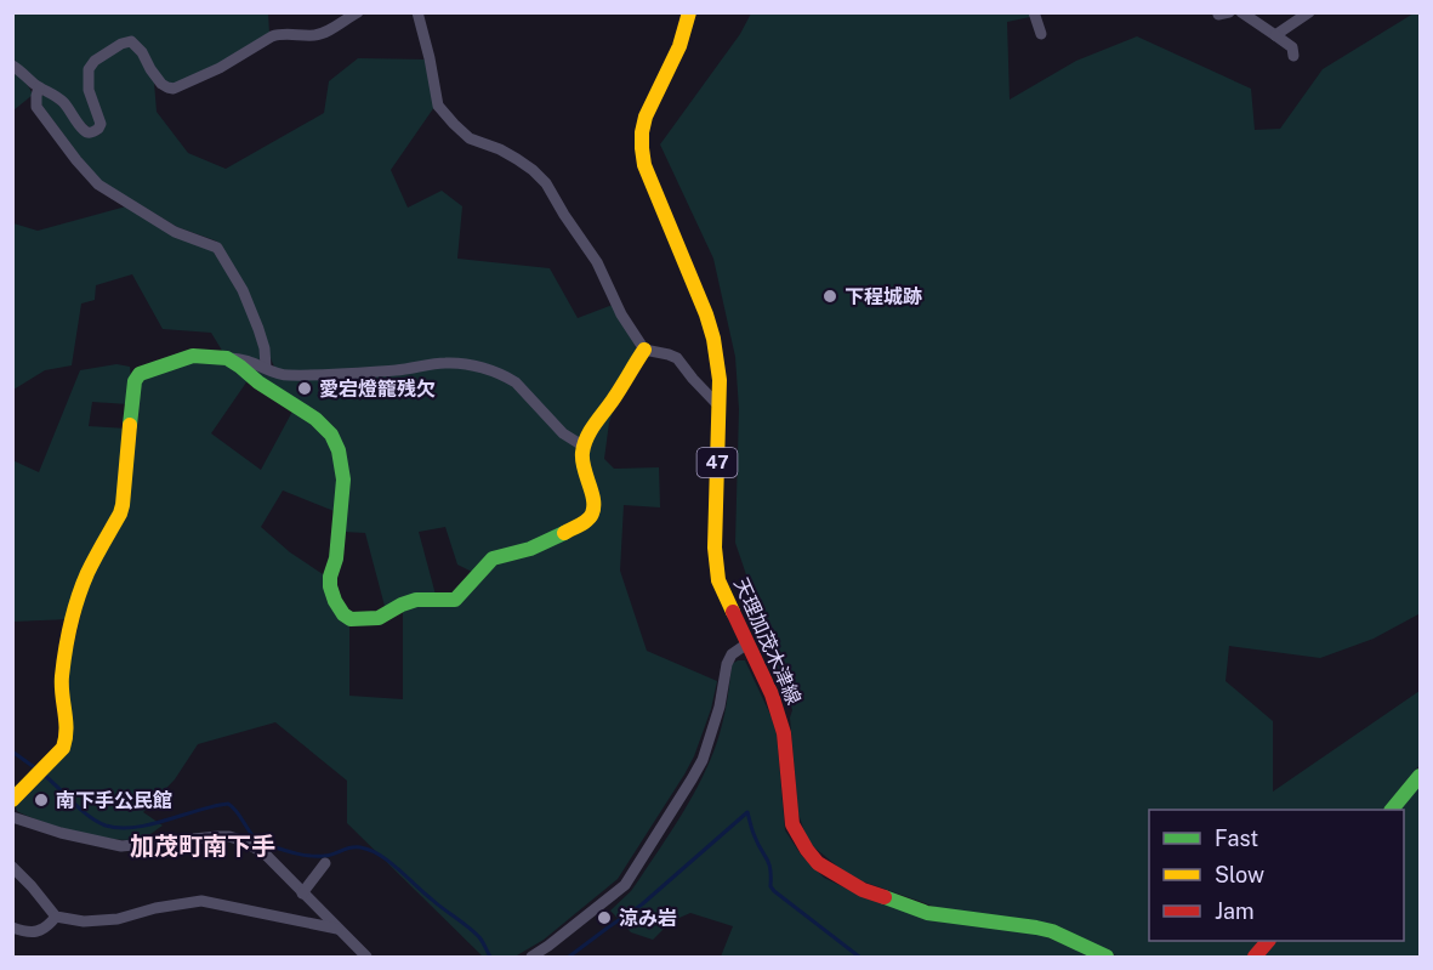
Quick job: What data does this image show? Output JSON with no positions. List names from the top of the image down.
{
  "streets": {
    "street": ["47", "天理加茂木津線"]
  },
  "districts": ["加茂町南下手"],
  "places": [
    "下程城跡",
    "愛宕燈籠残欠",
    "南下手公民館",
    "涼み岩"
  ],
  "legend": ["Fast", "Slow", "Jam"]
}
